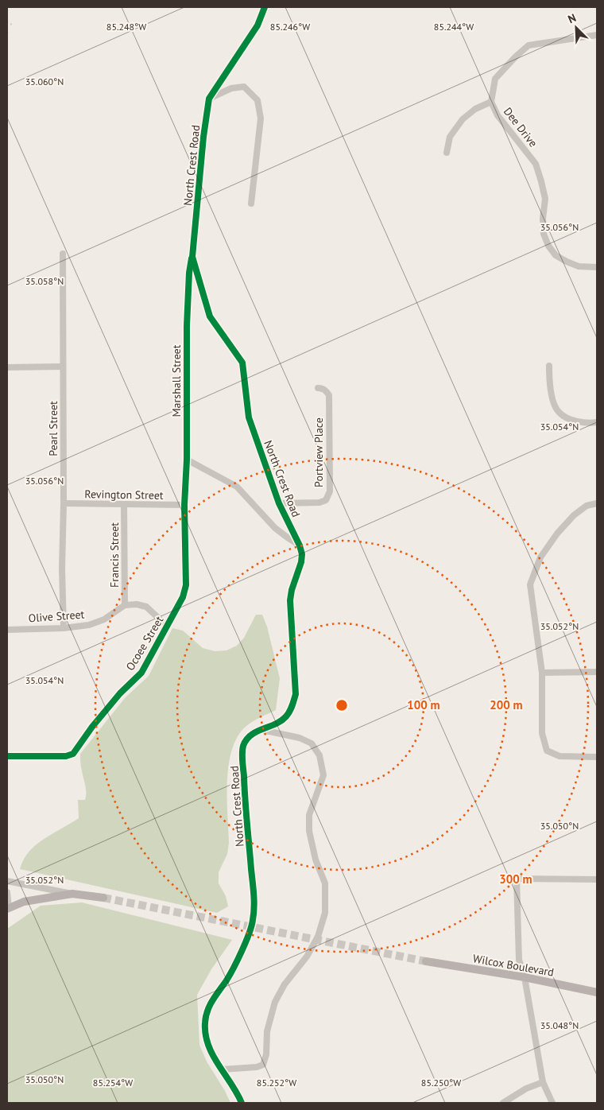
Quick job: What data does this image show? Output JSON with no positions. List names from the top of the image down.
{
  "streets": {
    "main road": ["Wilcox Boulevard"],
    "street": [
      "Dee Drive",
      "North Crest Road",
      "Marshall Street",
      "Pearl Street",
      "Portview Place",
      "Revington Street",
      "Francis Street",
      "Olive Street",
      "Ocoee Street"
    ]
  },
  "crossings": [
    ["North Crest Road", "Marshall Street"],
    ["North Crest Road", "Portview Place"],
    ["Marshall Street", "Revington Street"],
    ["Marshall Street", "Ocoee Street"],
    ["Pearl Street", "Revington Street"],
    ["Pearl Street", "Olive Street"],
    ["Revington Street", "Francis Street"],
    ["Revington Street", "Ocoee Street"],
    ["Francis Street", "Olive Street"]
  ],
  "north": "top left",
  "coordinates": [
    "85.248°W",
    "85.246°W",
    "85.244°W",
    "35.060°N",
    "35.056°N",
    "35.058°N",
    "35.054°N",
    "35.052°N",
    "35.050°N",
    "35.048°N",
    "85.254°W",
    "85.252°W",
    "85.250°W"
  ],
  "rings": ["100 m", "200 m", "300 m"]
}
